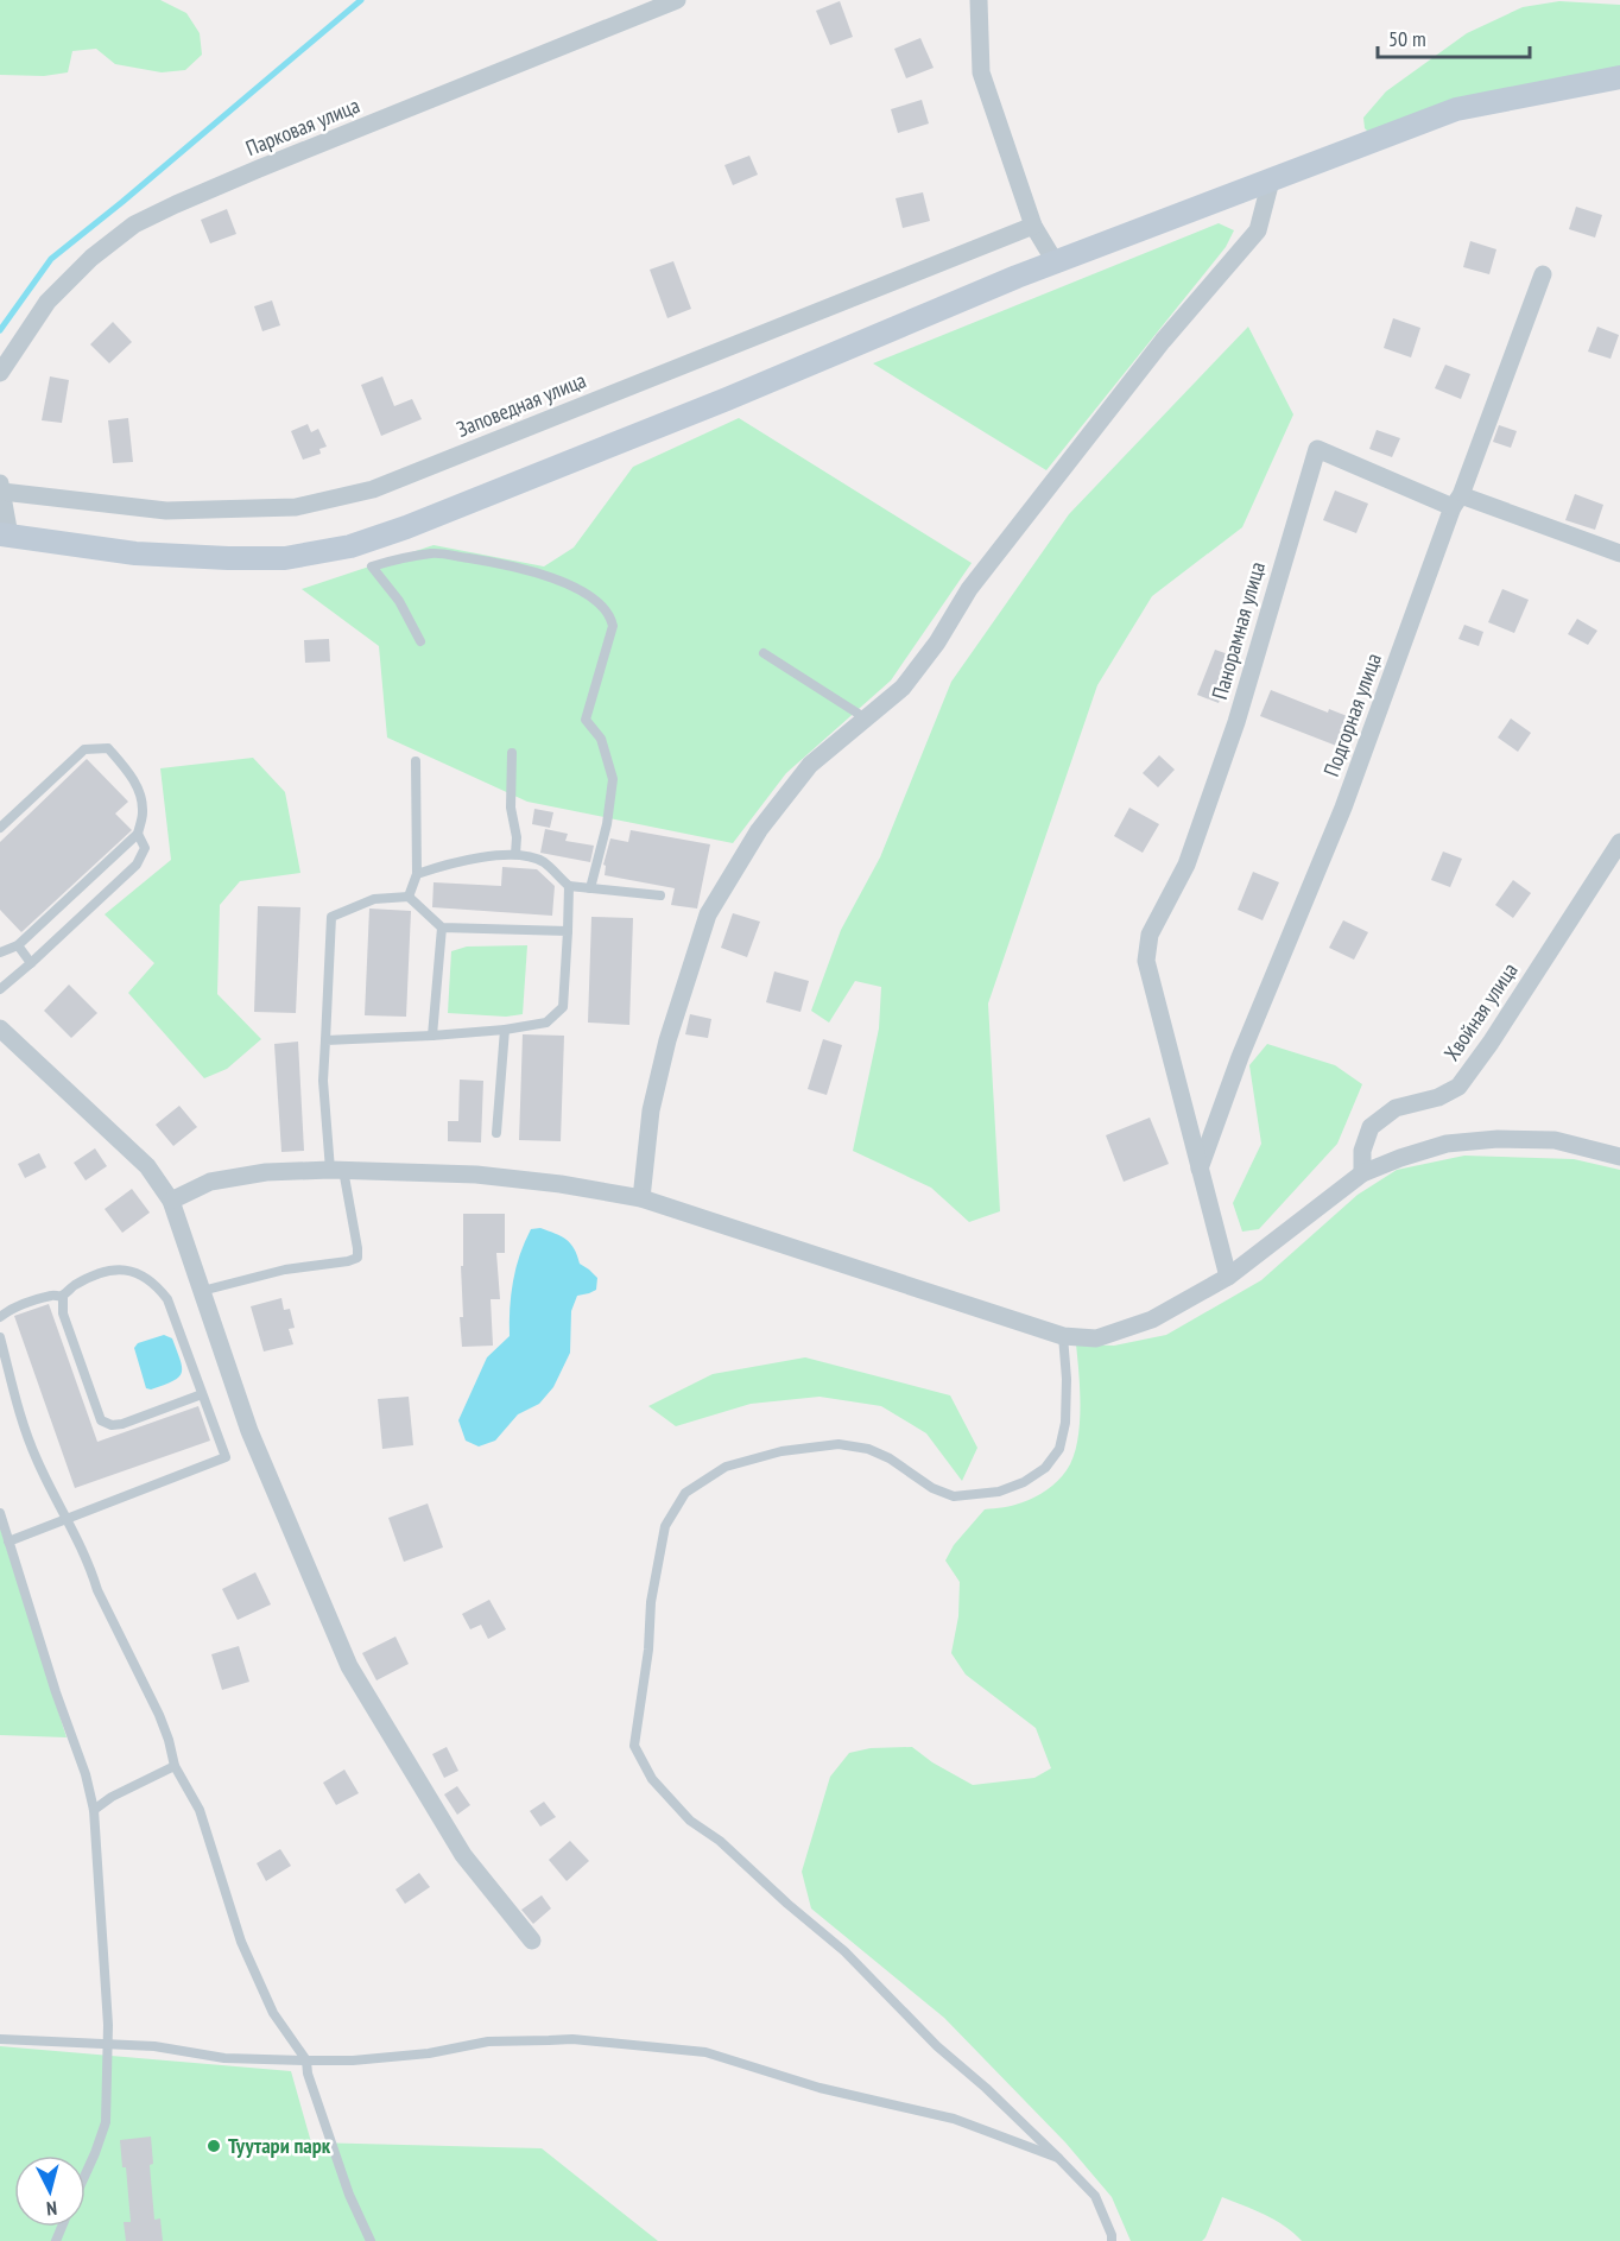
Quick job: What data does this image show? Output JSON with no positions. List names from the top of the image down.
{
  "streets": {
    "street": [
      "Парковая улица",
      "Заповедная улица",
      "Панорамная улица",
      "Подгорная улица",
      "Хвойная улица"
    ]
  },
  "crossings": [
    ["Панорамная улица", "Подгорная улица"]
  ],
  "places": ["Туутари парк"],
  "scale_bar": "50 m",
  "north": "bottom"
}
